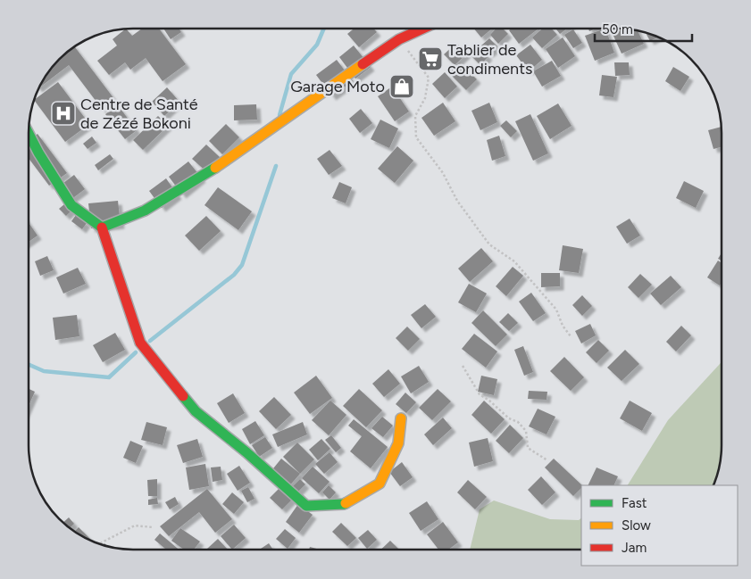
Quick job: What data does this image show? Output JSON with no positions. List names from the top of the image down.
{
  "places": {
    "supermarket": ["Tablier de condiments"],
    "shop": ["Garage Moto"],
    "hospital": ["Centre de Santé de Zézé Bokoni"]
  },
  "legend": ["Fast", "Slow", "Jam"],
  "scale_bar": "50 m"
}
